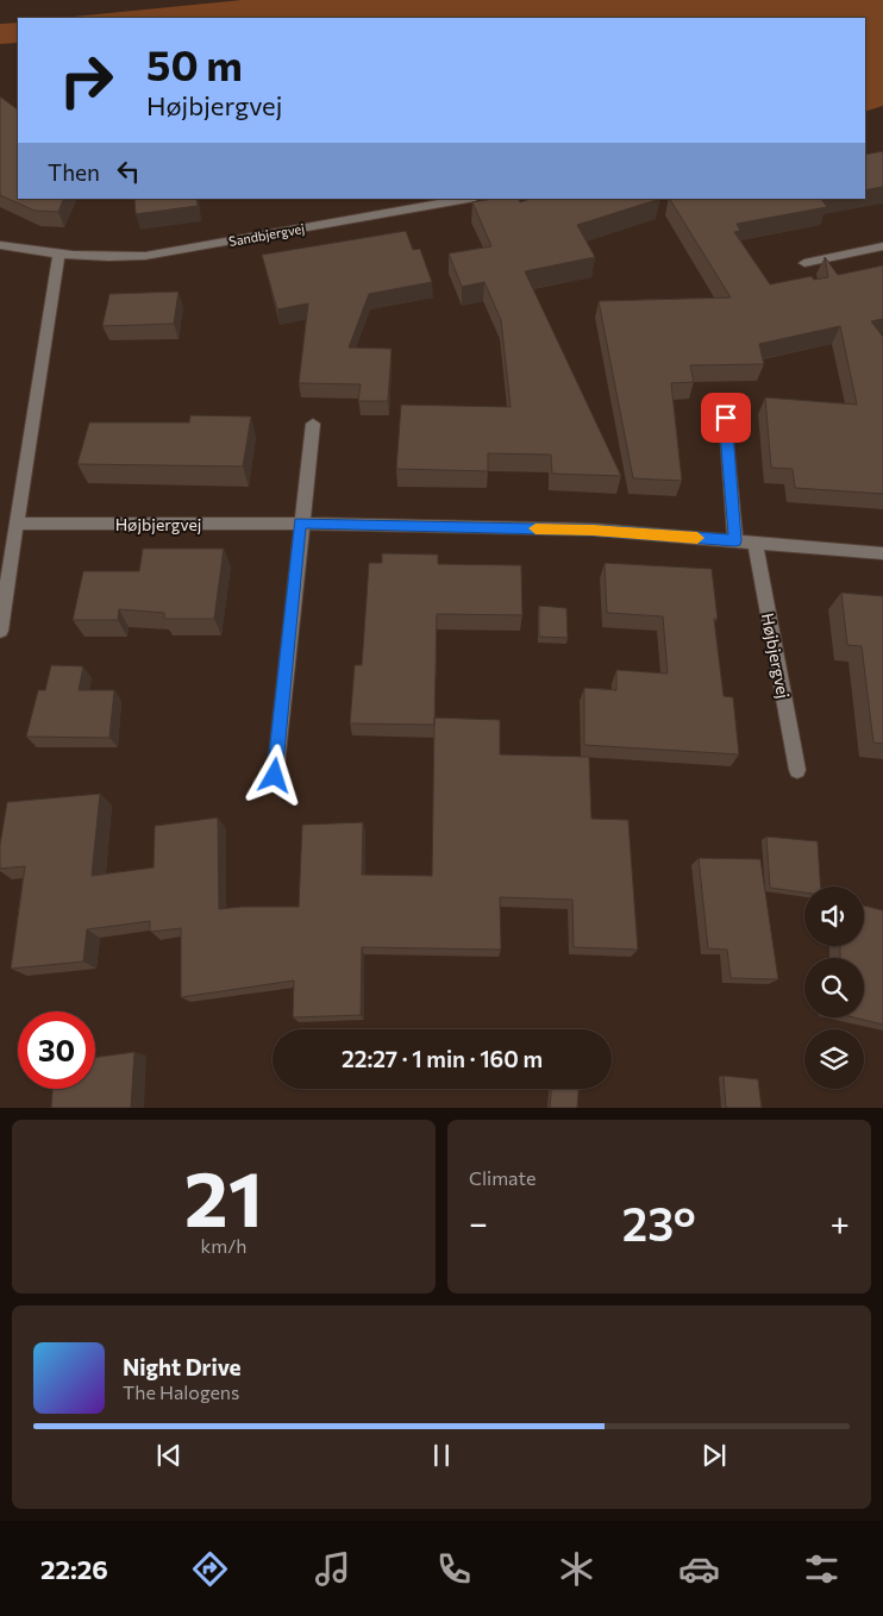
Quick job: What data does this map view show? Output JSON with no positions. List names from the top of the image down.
{
  "streets": {
    "street": ["Sandbjergvej", "Højbjergvej"]
  },
  "page": {
    "turn": ["50 m", "Højbjergvej"],
    "then": "Then",
    "limit": "30",
    "trip": "22:27 · 1 min · 160 m",
    "tile": [
      ["21", "km/h"],
      "Climate"
    ],
    "heat": ["−", "23°", "+"],
    "song": ["Night Drive", "The Halogens"],
    "tabs": "22:26"
  }
}
